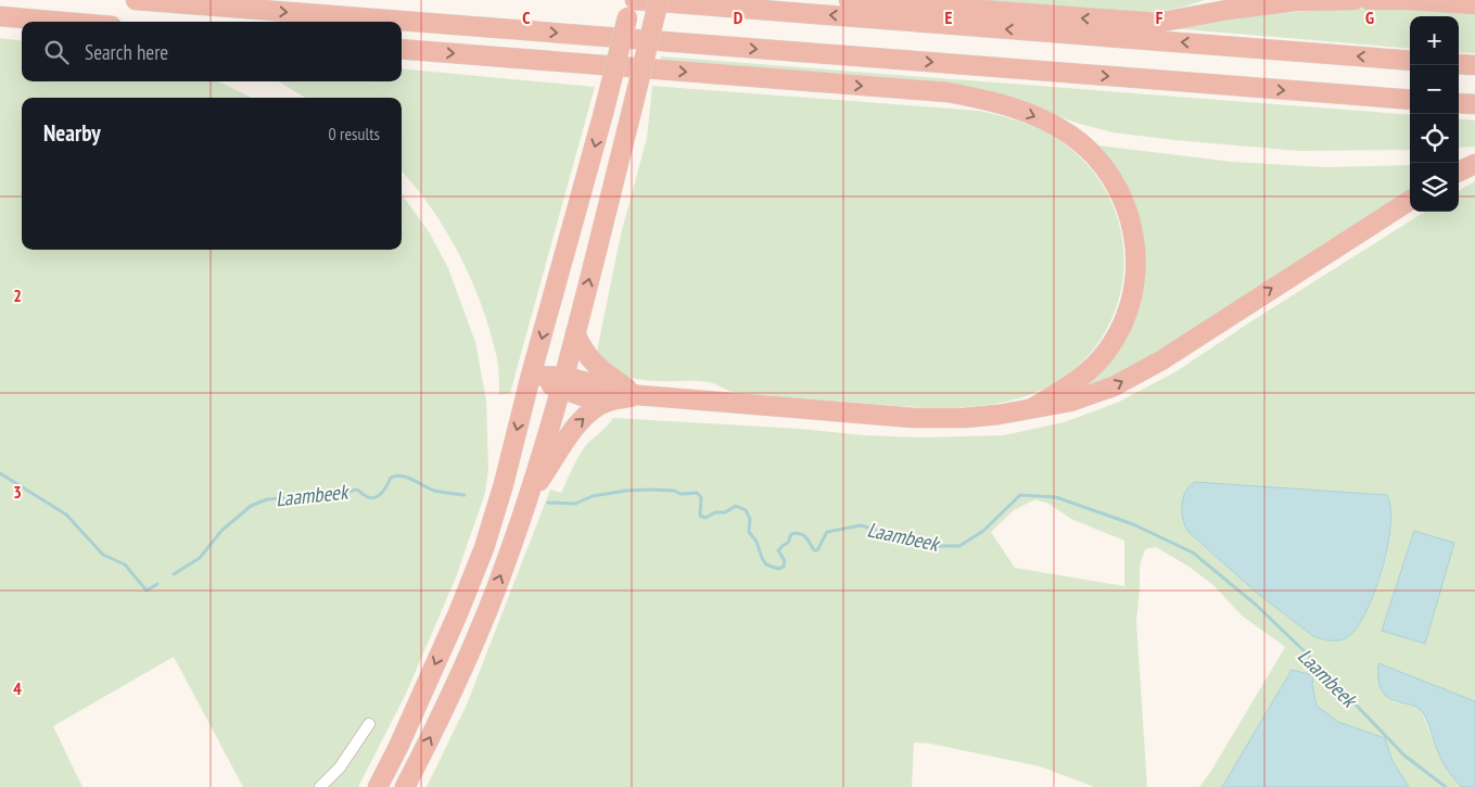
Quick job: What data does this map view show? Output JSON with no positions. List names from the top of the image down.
{
  "water": ["Laambeek"],
  "page": {
    "map_buttons": ["+", "−"],
    "search": "Search here",
    "heading": ["Nearby", "0 results"]
  },
  "grid": {
    "columns": [
      "C",
      "D",
      "E",
      "F",
      "G"
    ],
    "rows": ["2", "3", "4"]
  }
}
